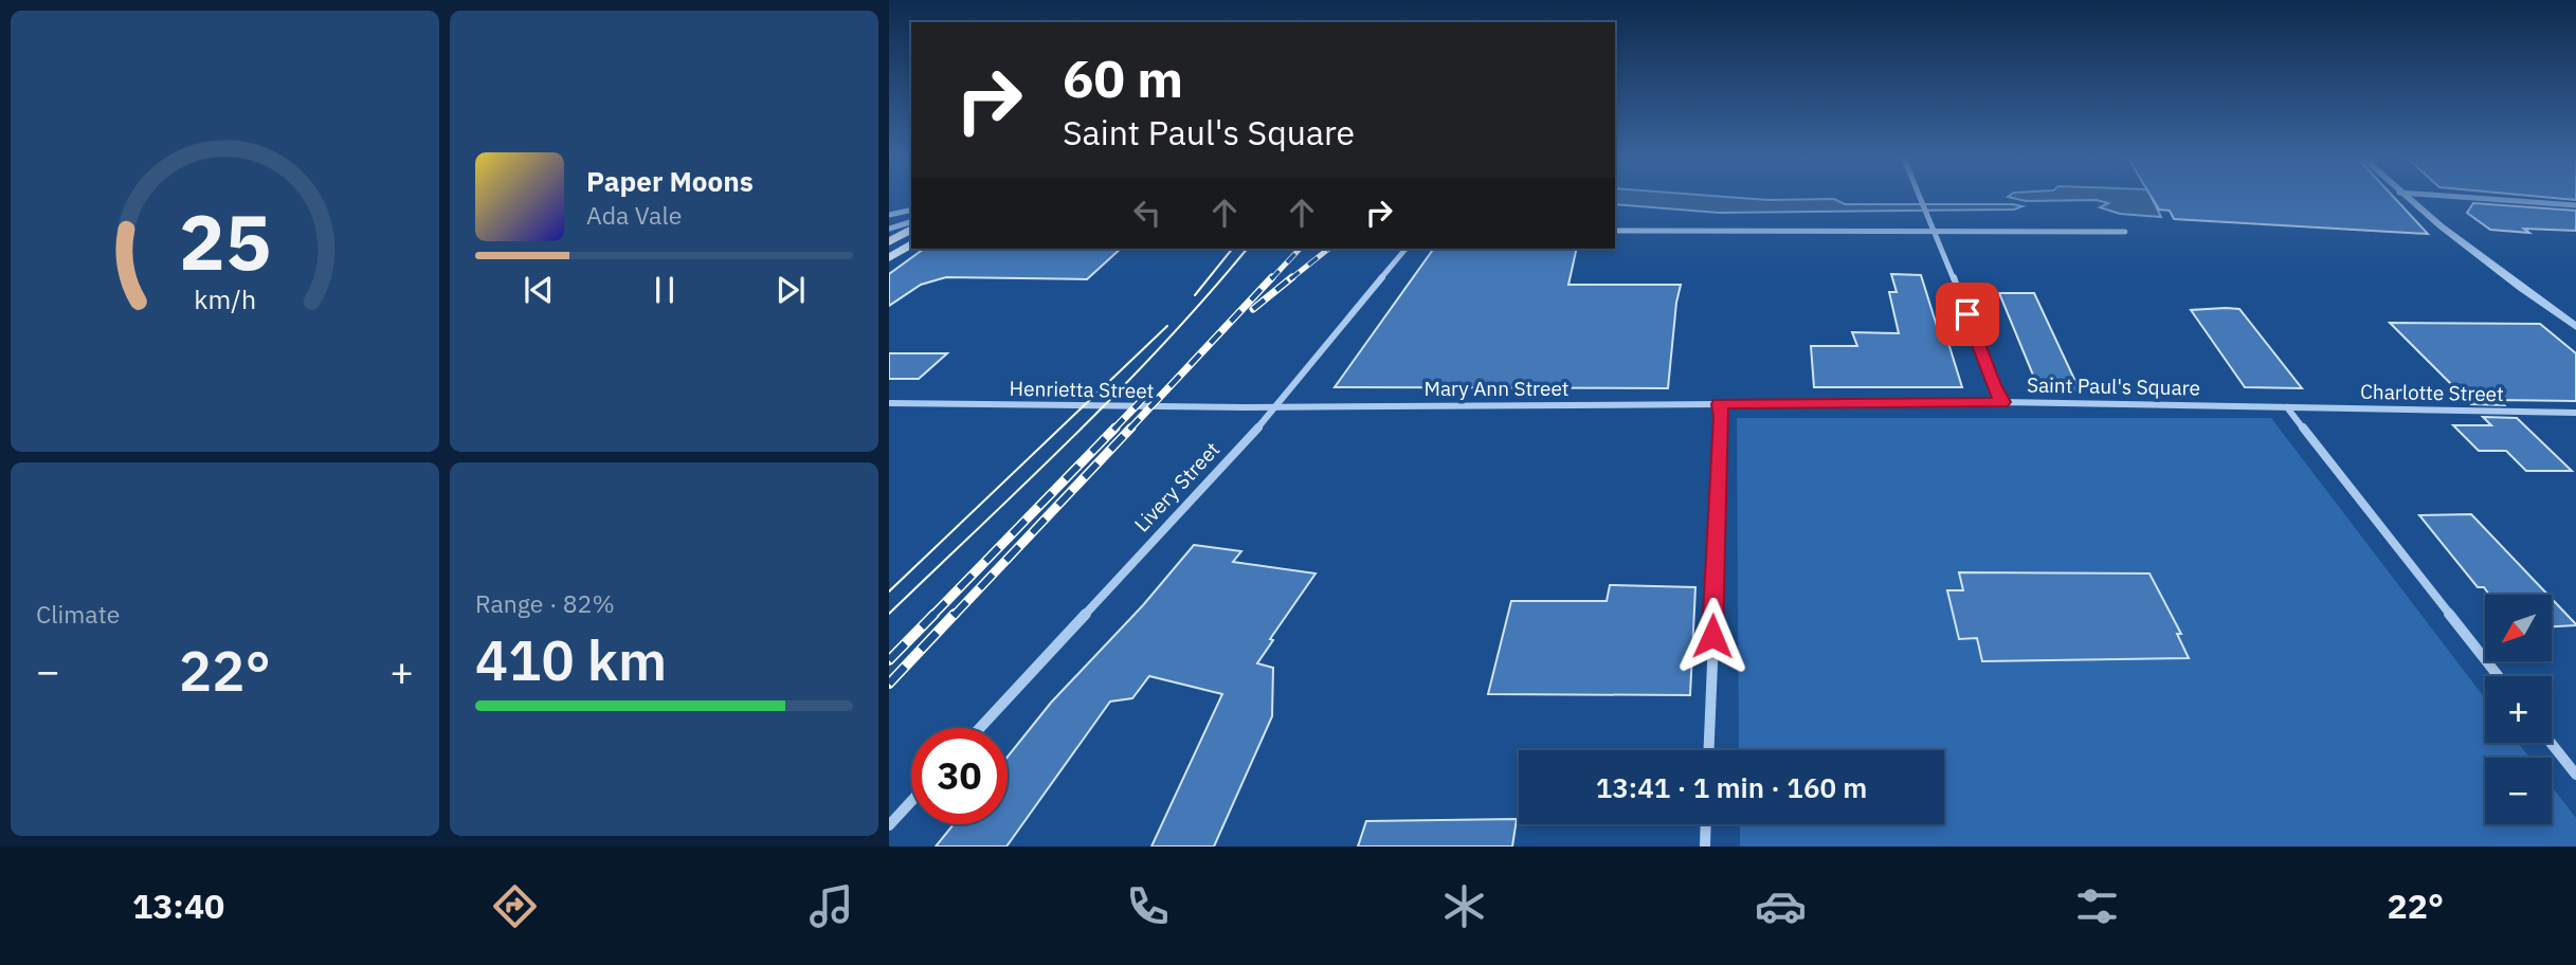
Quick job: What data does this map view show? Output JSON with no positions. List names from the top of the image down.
{
  "streets": {
    "street": [
      "Saint Paul's Square",
      "Mary Ann Street",
      "Henrietta Street",
      "Charlotte Street",
      "Livery Street"
    ]
  },
  "crossings": [
    ["Saint Paul's Square", "Mary Ann Street"],
    ["Saint Paul's Square", "Charlotte Street"],
    ["Mary Ann Street", "Henrietta Street"],
    ["Mary Ann Street", "Livery Street"],
    ["Henrietta Street", "Livery Street"]
  ],
  "north": "bottom left",
  "page": {
    "turn": ["60 m", "Saint Paul's Square"],
    "song": ["Paper Moons", "Ada Vale"],
    "tile": [
      "Climate",
      ["Range · 82%", "410 km"]
    ],
    "map_buttons": ["+", "−"],
    "heat": ["−", "22°", "+"],
    "limit": "30",
    "trip": "13:41 · 1 min · 160 m",
    "tabs": ["13:40", "22°"],
    "gauge": ["25", "km/h"]
  }
}
